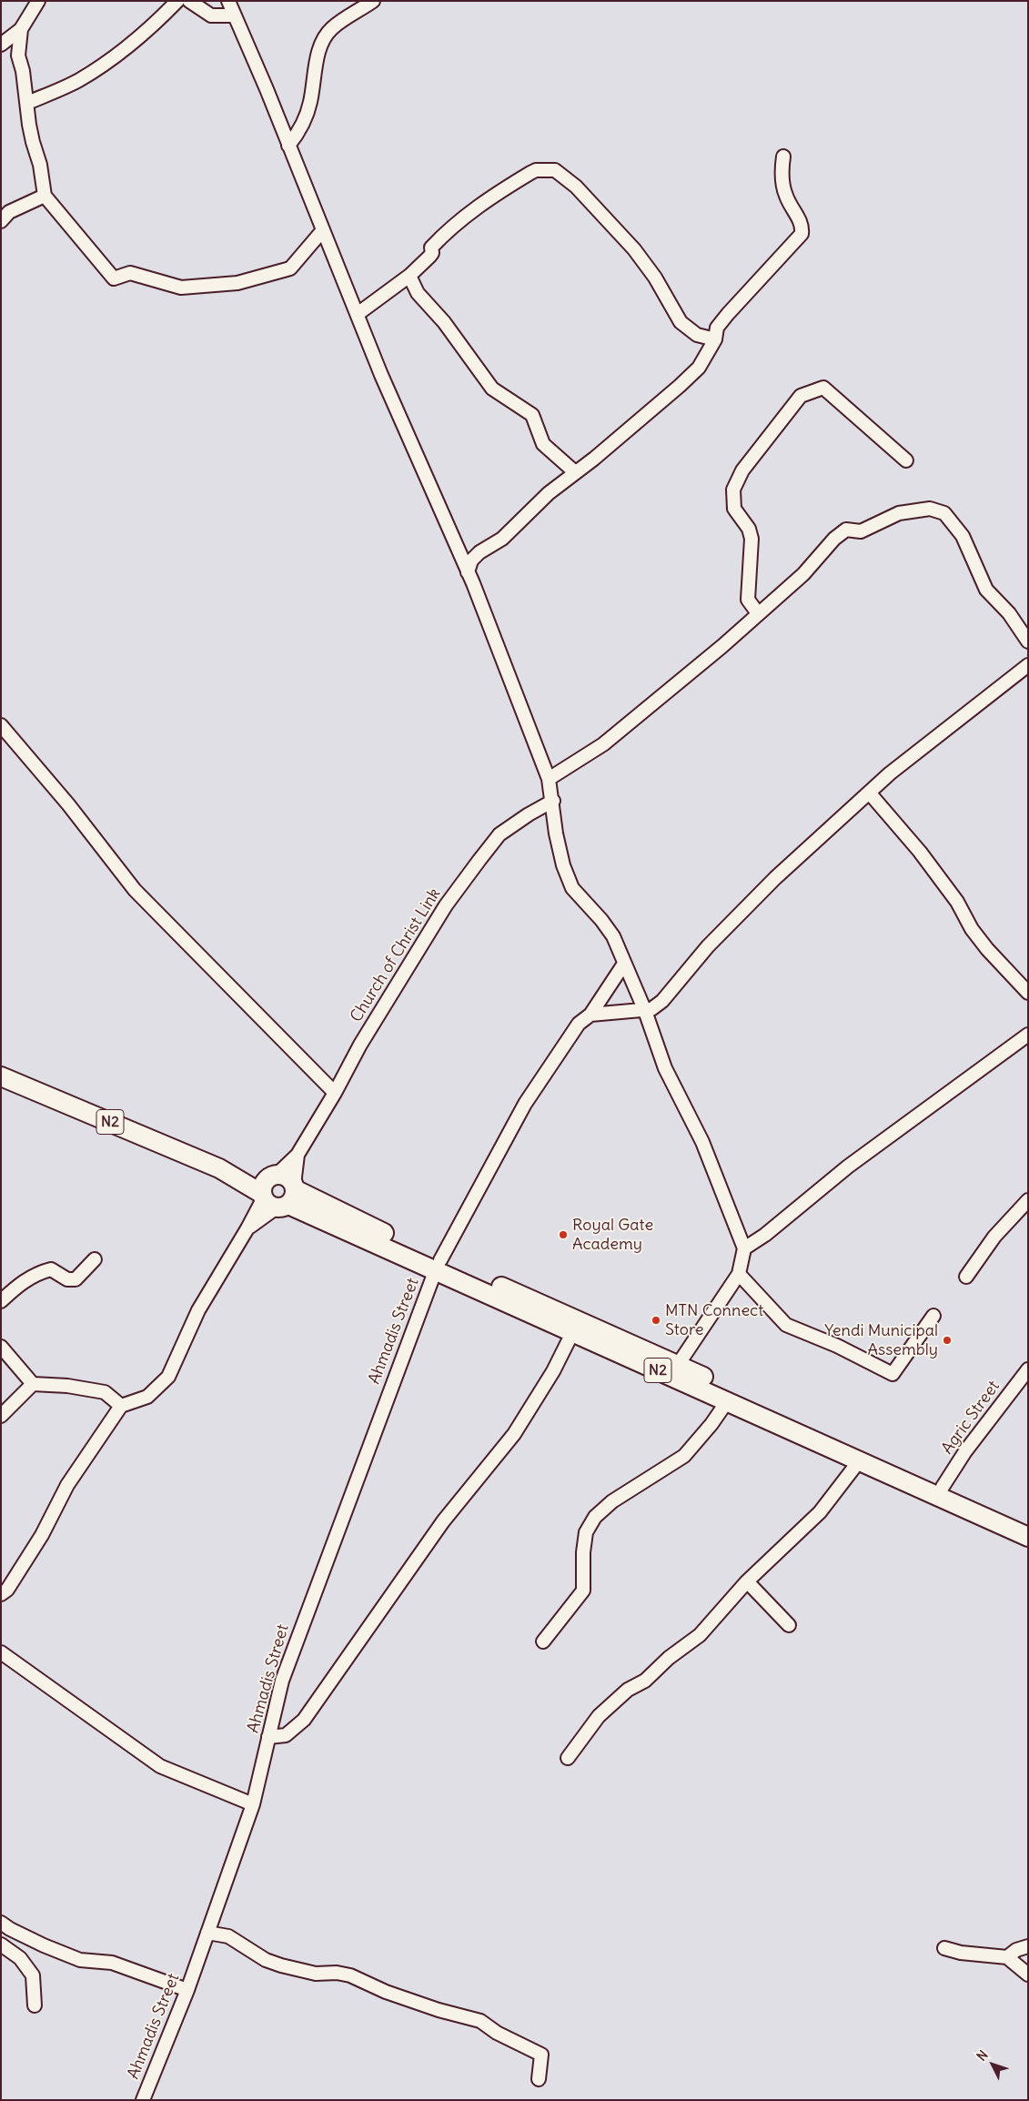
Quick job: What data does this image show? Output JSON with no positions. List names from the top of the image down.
{
  "streets": {
    "highway": ["N2"],
    "street": ["Church of Christ Link", "Ahmadis Street", "Agric Street"]
  },
  "crossings": [
    ["Church of Christ Link", "N2"],
    ["N2", "Ahmadis Street"],
    ["N2", "Agric Street"]
  ],
  "places": ["Royal Gate Academy", "MTN Connect Store", "Yendi Municipal Assembly"],
  "north": "top left"
}
